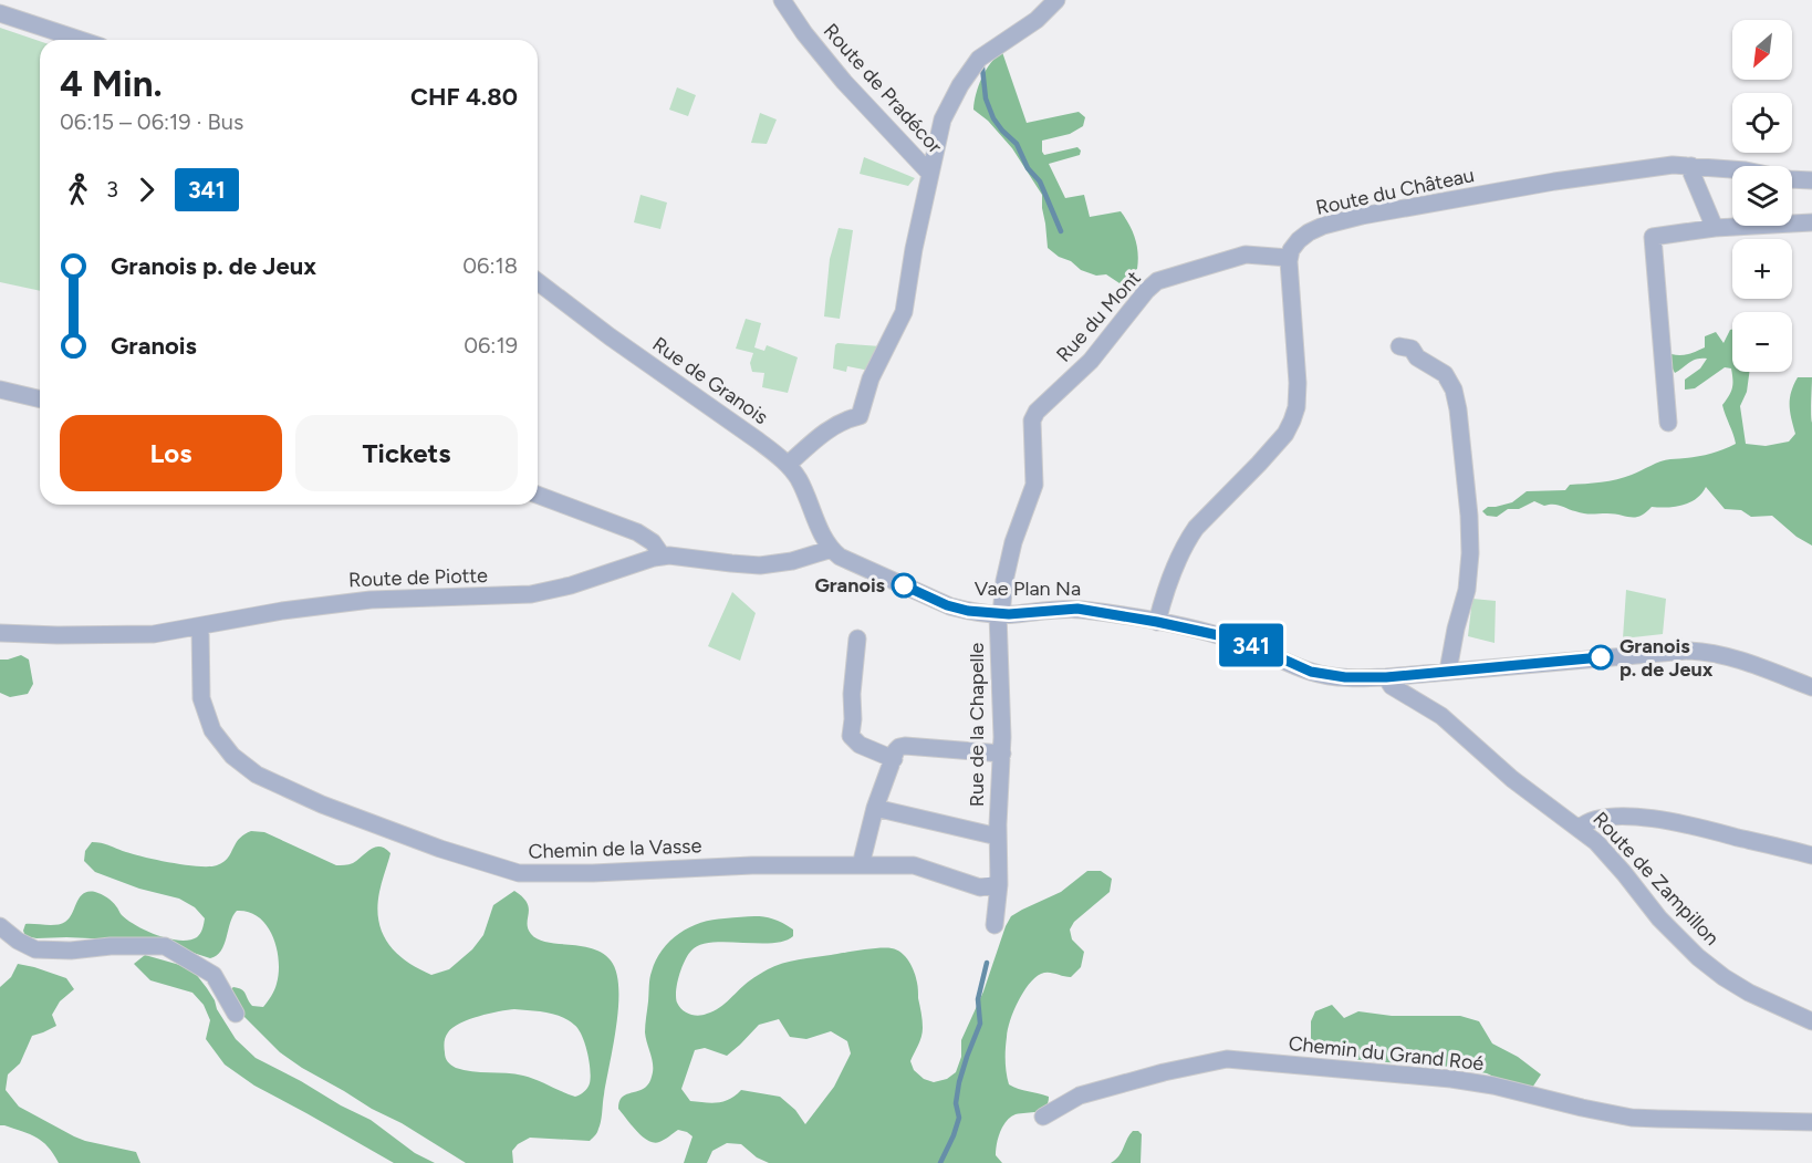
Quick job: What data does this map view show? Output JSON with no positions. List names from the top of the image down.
{
  "streets": {
    "street": [
      "Route de Pradécor",
      "Route du Château",
      "Rue du Mont",
      "Rue de Granois",
      "Route de Piotte",
      "Vae Plan Na",
      "Rue de la Chapelle",
      "Chemin de la Vasse",
      "Route de Zampillon",
      "Chemin du Grand Roé"
    ]
  },
  "crossings": [
    ["Route du Château", "Rue du Mont"],
    ["Rue du Mont", "Vae Plan Na"],
    ["Rue du Mont", "Rue de la Chapelle"],
    ["Rue de Granois", "Route de Piotte"],
    ["Rue de Granois", "Vae Plan Na"],
    ["Route de Piotte", "Vae Plan Na"],
    ["Route de Piotte", "Chemin de la Vasse"],
    ["Vae Plan Na", "Rue de la Chapelle"],
    ["Vae Plan Na", "Route de Zampillon"],
    ["Rue de la Chapelle", "Chemin de la Vasse"]
  ],
  "places": ["Granois", "Granois p. de Jeux"],
  "lines": ["bus line 341"],
  "north": "bottom left",
  "page": {
    "on_map": "341",
    "map_buttons": ["+", "−"],
    "heading": ["4 Min.", "06:15 – 06:19 · Bus", "CHF 4.80"],
    "legs": ["3", "341"],
    "list": [
      {
        "name": "Granois p. de Jeux",
        "value": "06:18"
      },
      {
        "name": "Granois",
        "value": "06:19"
      }
    ],
    "buttons": ["Los", "Tickets"]
  }
}
